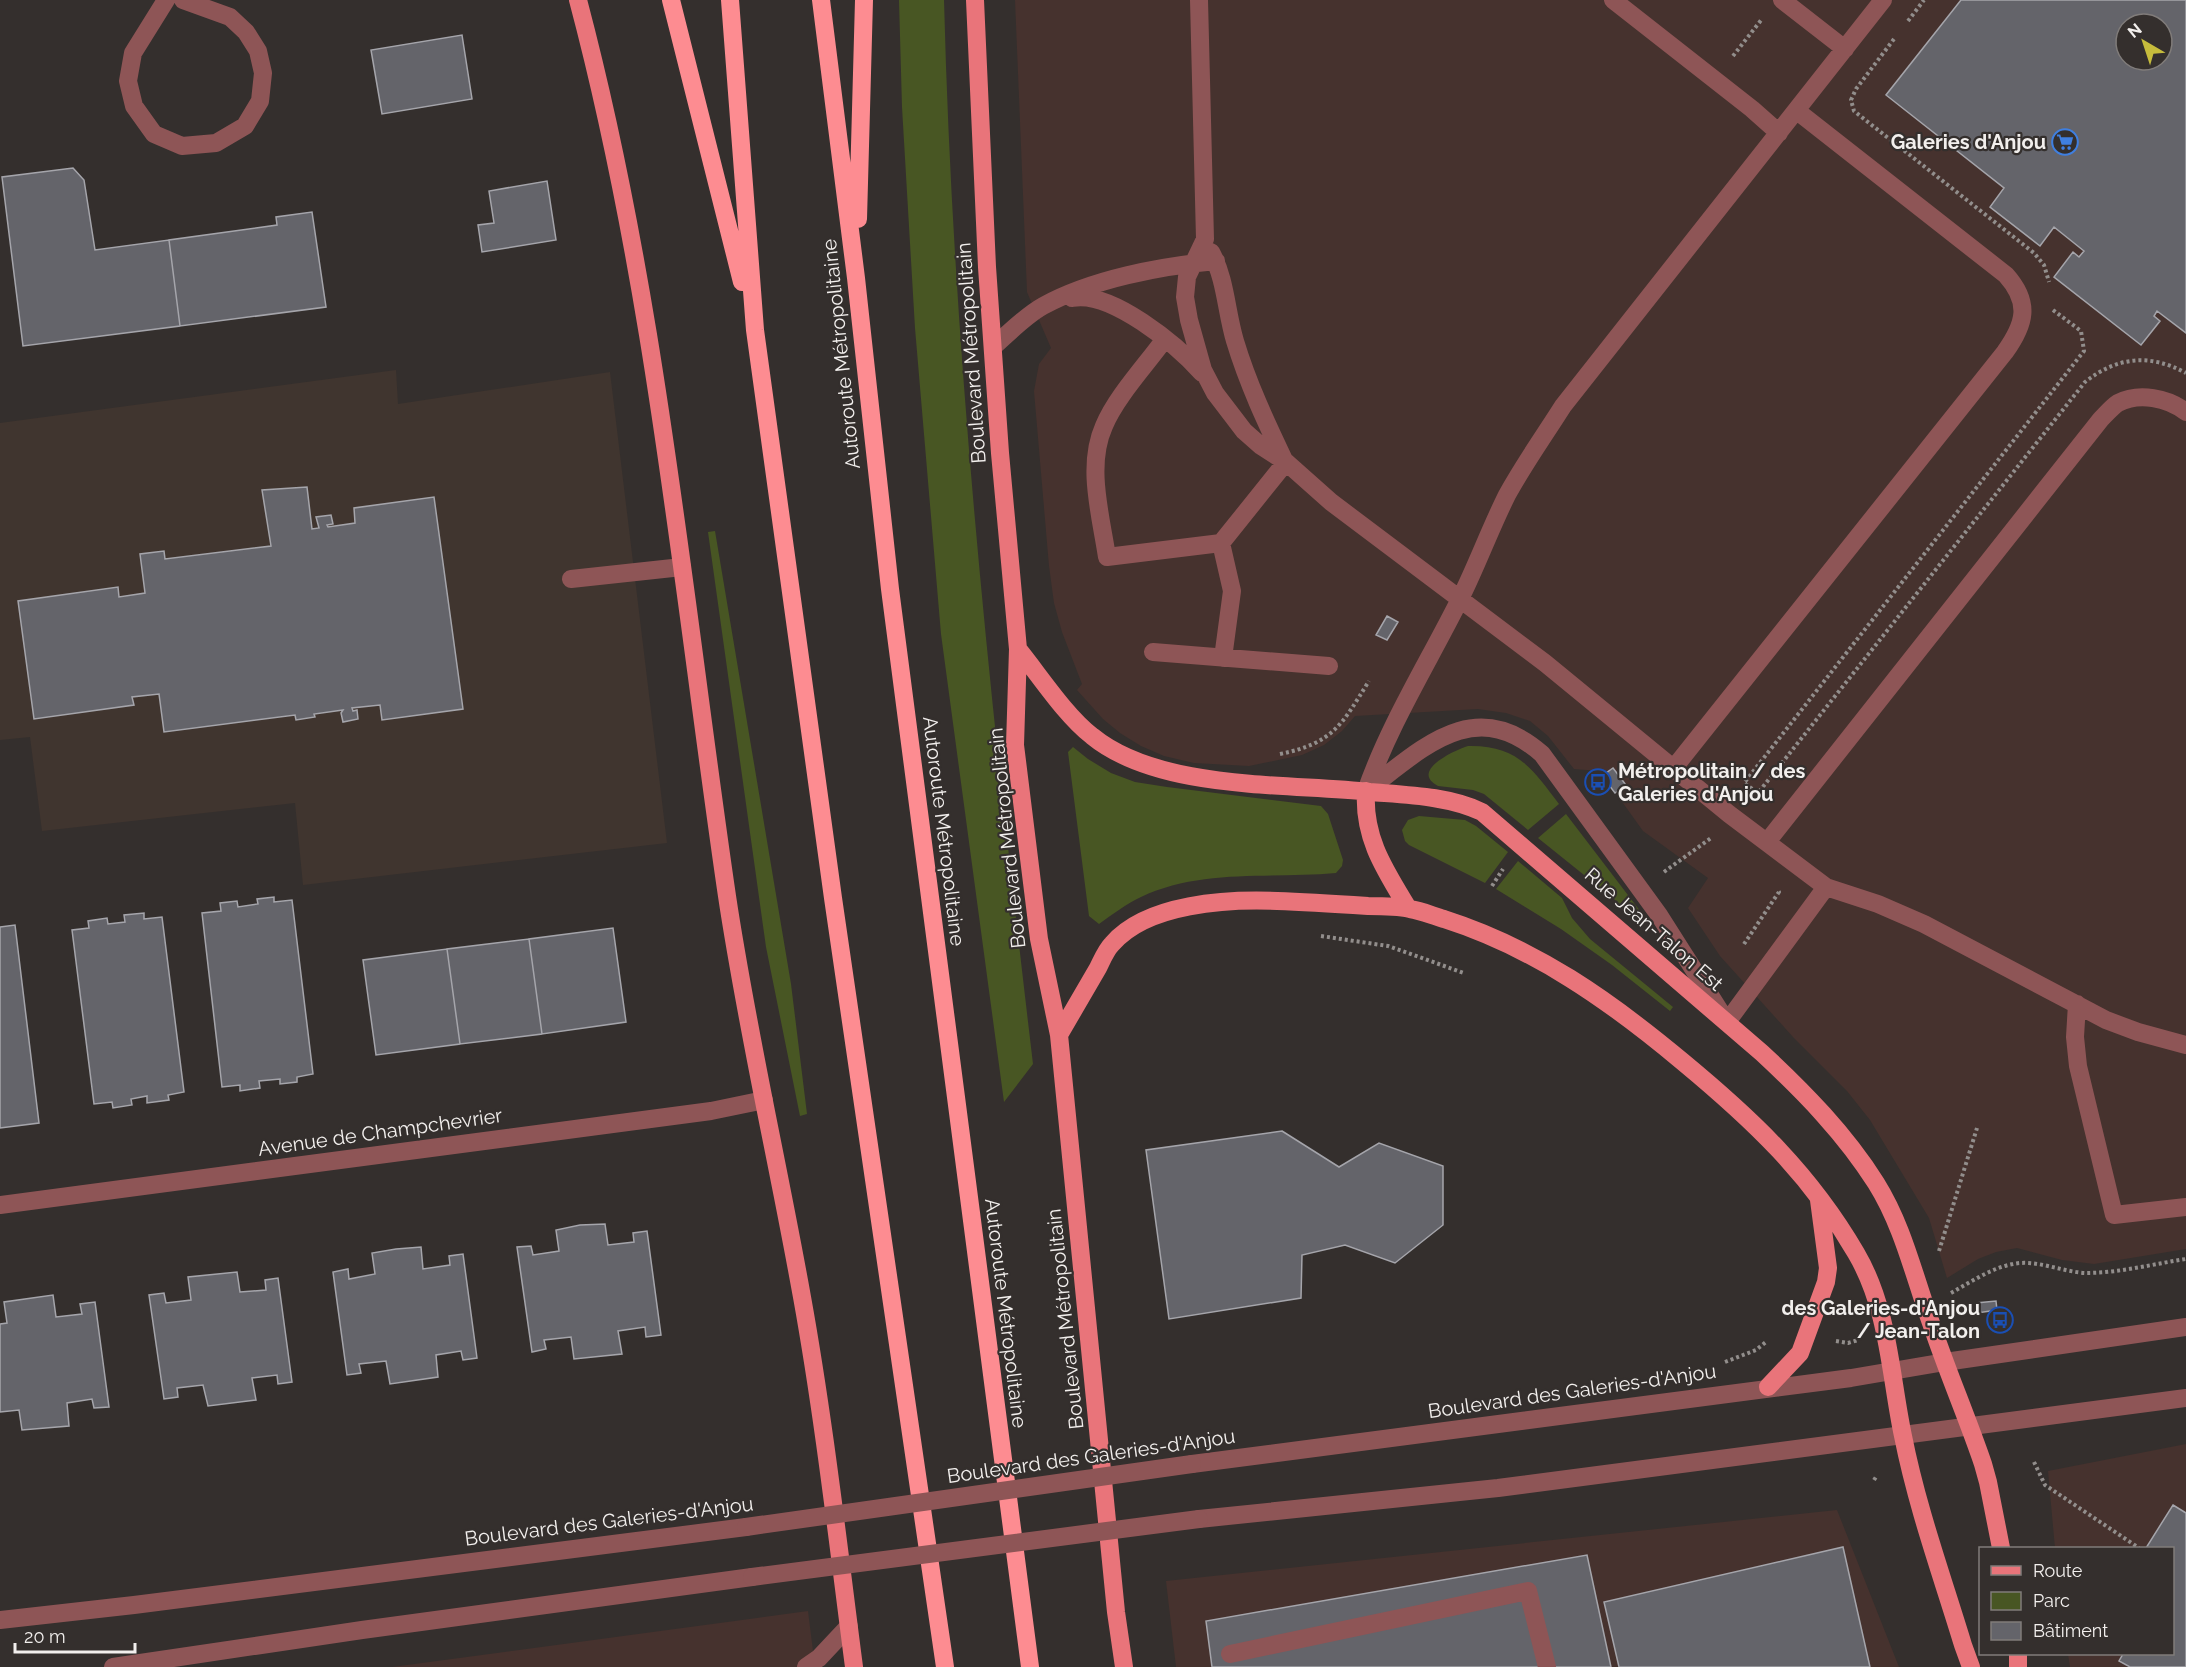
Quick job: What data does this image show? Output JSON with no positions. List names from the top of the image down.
{
  "streets": {
    "highway": ["Autoroute Métropolitaine"],
    "main road": ["Boulevard Métropolitain", "Rue Jean-Talon Est"],
    "street": ["Avenue de Champchevrier", "Boulevard des Galeries-d'Anjou"]
  },
  "crossings": [
    ["Boulevard Métropolitain", "Rue Jean-Talon Est"],
    ["Rue Jean-Talon Est", "Boulevard des Galeries-d'Anjou"]
  ],
  "places": {
    "supermarket": ["Galeries d'Anjou"],
    "bus stop": ["Métropolitain / des Galeries d'Anjou", "des Galeries-d'Anjou / Jean-Talon"]
  },
  "legend": ["Route", "Parc", "Bâtiment"],
  "scale_bar": "20 m",
  "north": "top left"
}
